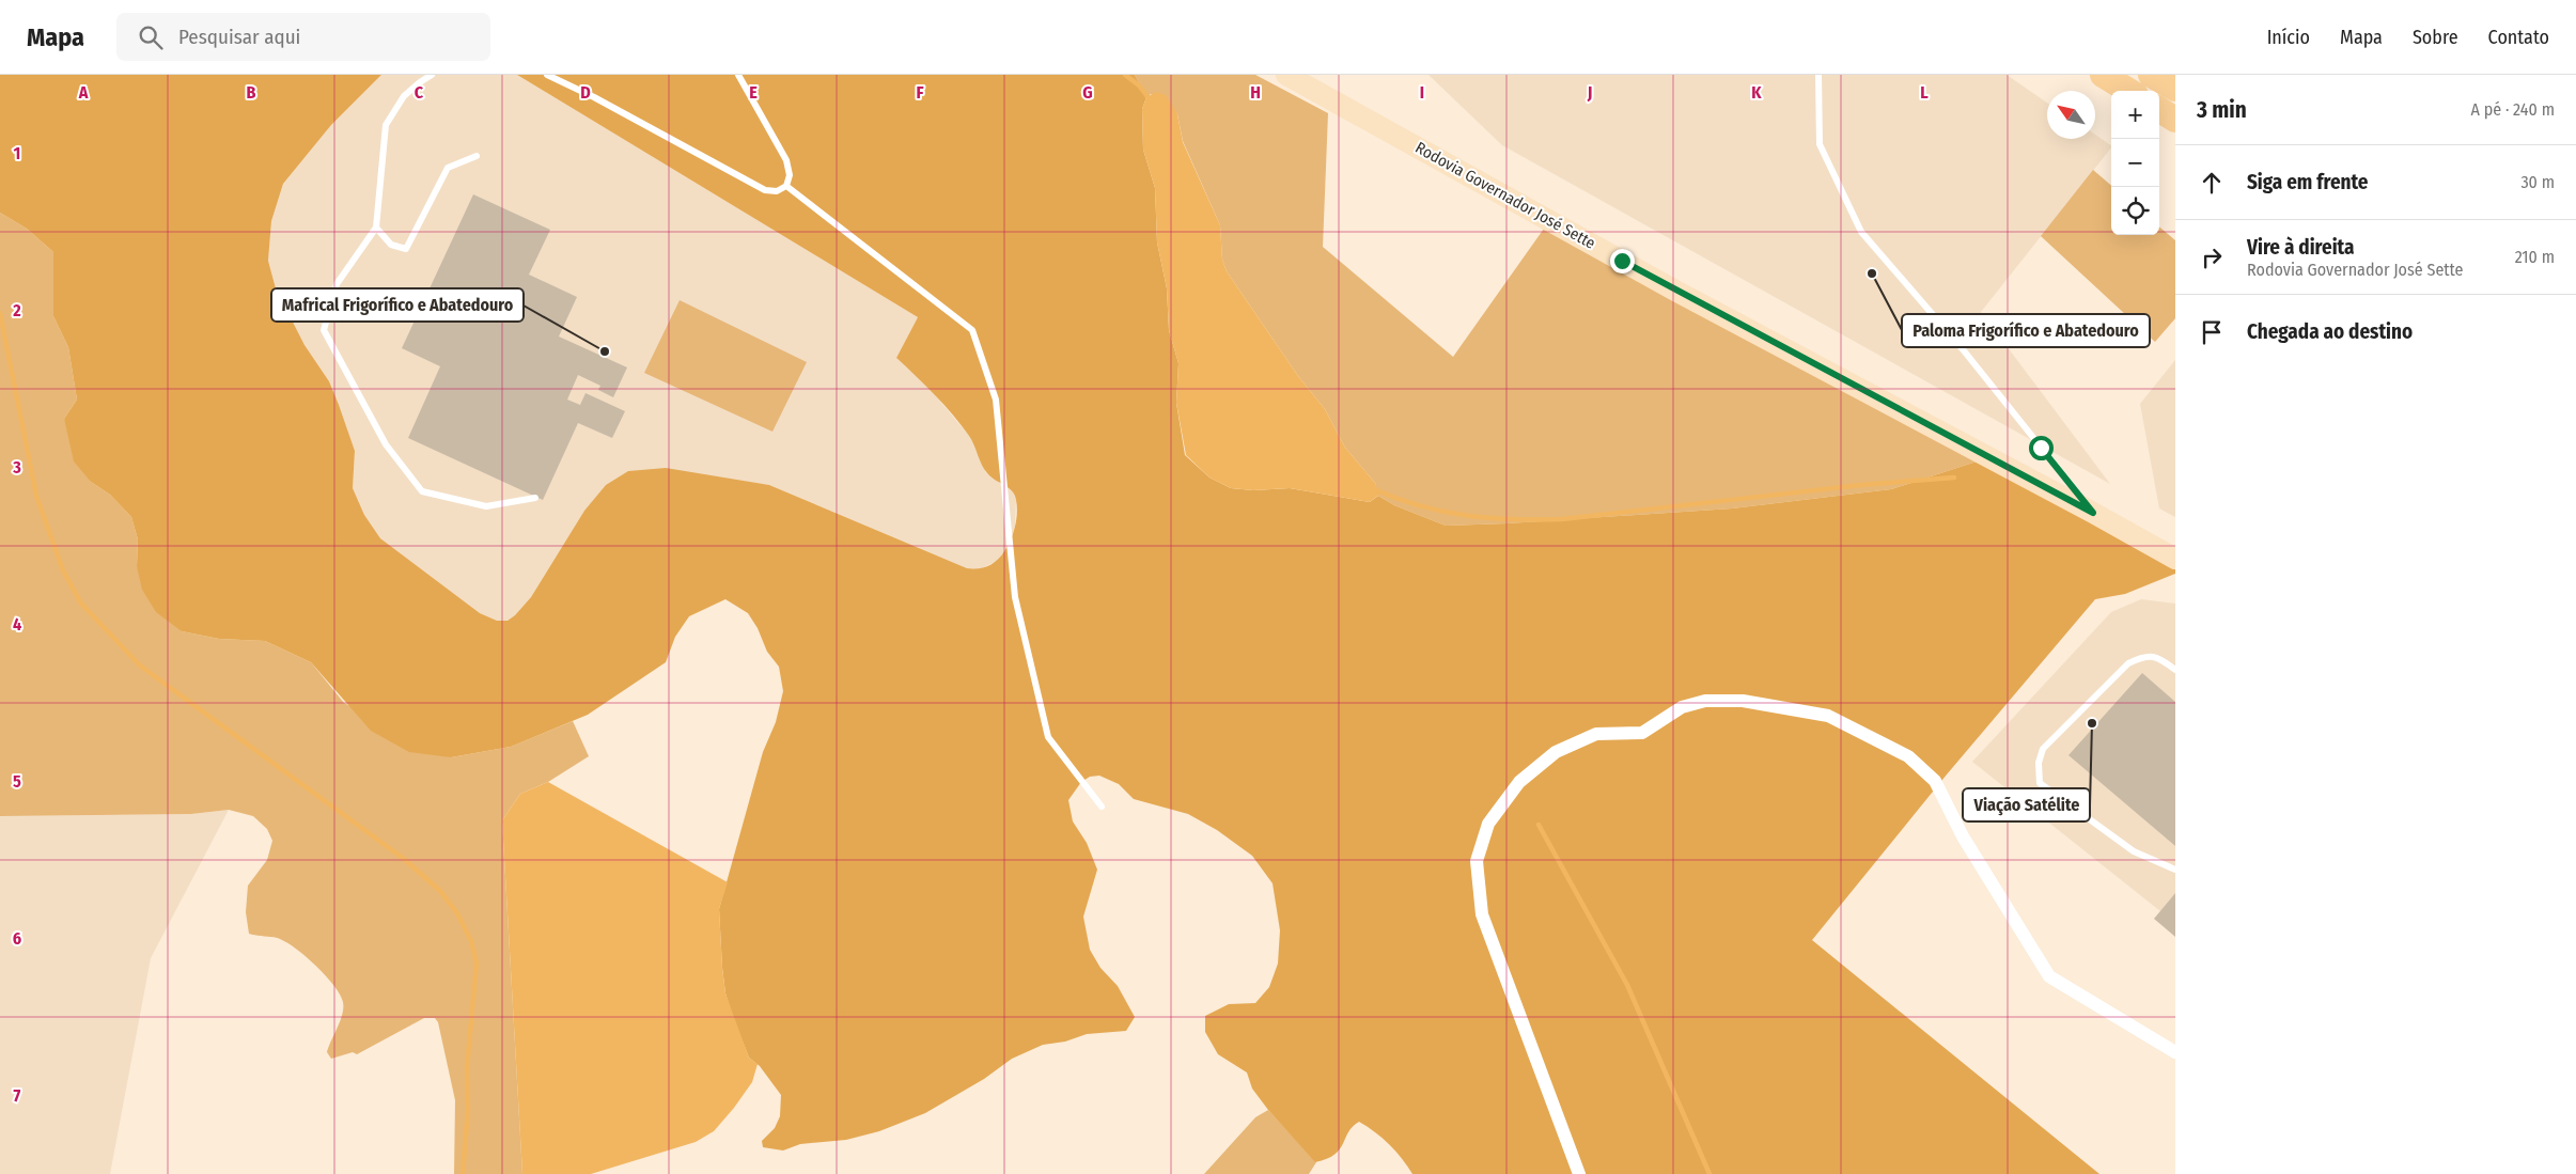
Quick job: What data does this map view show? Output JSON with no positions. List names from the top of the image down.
{
  "streets": {
    "main road": ["Rodovia Governador José Sette"]
  },
  "places": ["Paloma Frigorífico e Abatedouro", "Mafrical Frigorífico e Abatedouro", "Viação Satélite"],
  "north": "top left",
  "page": {
    "header": "Mapa",
    "search": "Pesquisar aqui",
    "nav": [
      "Início",
      "Mapa",
      "Sobre",
      "Contato"
    ],
    "heading": ["3 min", "A pé · 240 m"],
    "map_buttons": ["+", "−"],
    "list": [
      ["Siga em frente", "30 m"],
      ["Vire à direita", "Rodovia Governador José Sette", "210 m"],
      "Chegada ao destino"
    ]
  },
  "grid": {
    "columns": [
      "A",
      "B",
      "C",
      "D",
      "E",
      "F",
      "G",
      "H",
      "I",
      "J",
      "K",
      "L"
    ],
    "rows": [
      "1",
      "2",
      "3",
      "4",
      "5",
      "6",
      "7"
    ]
  }
}
